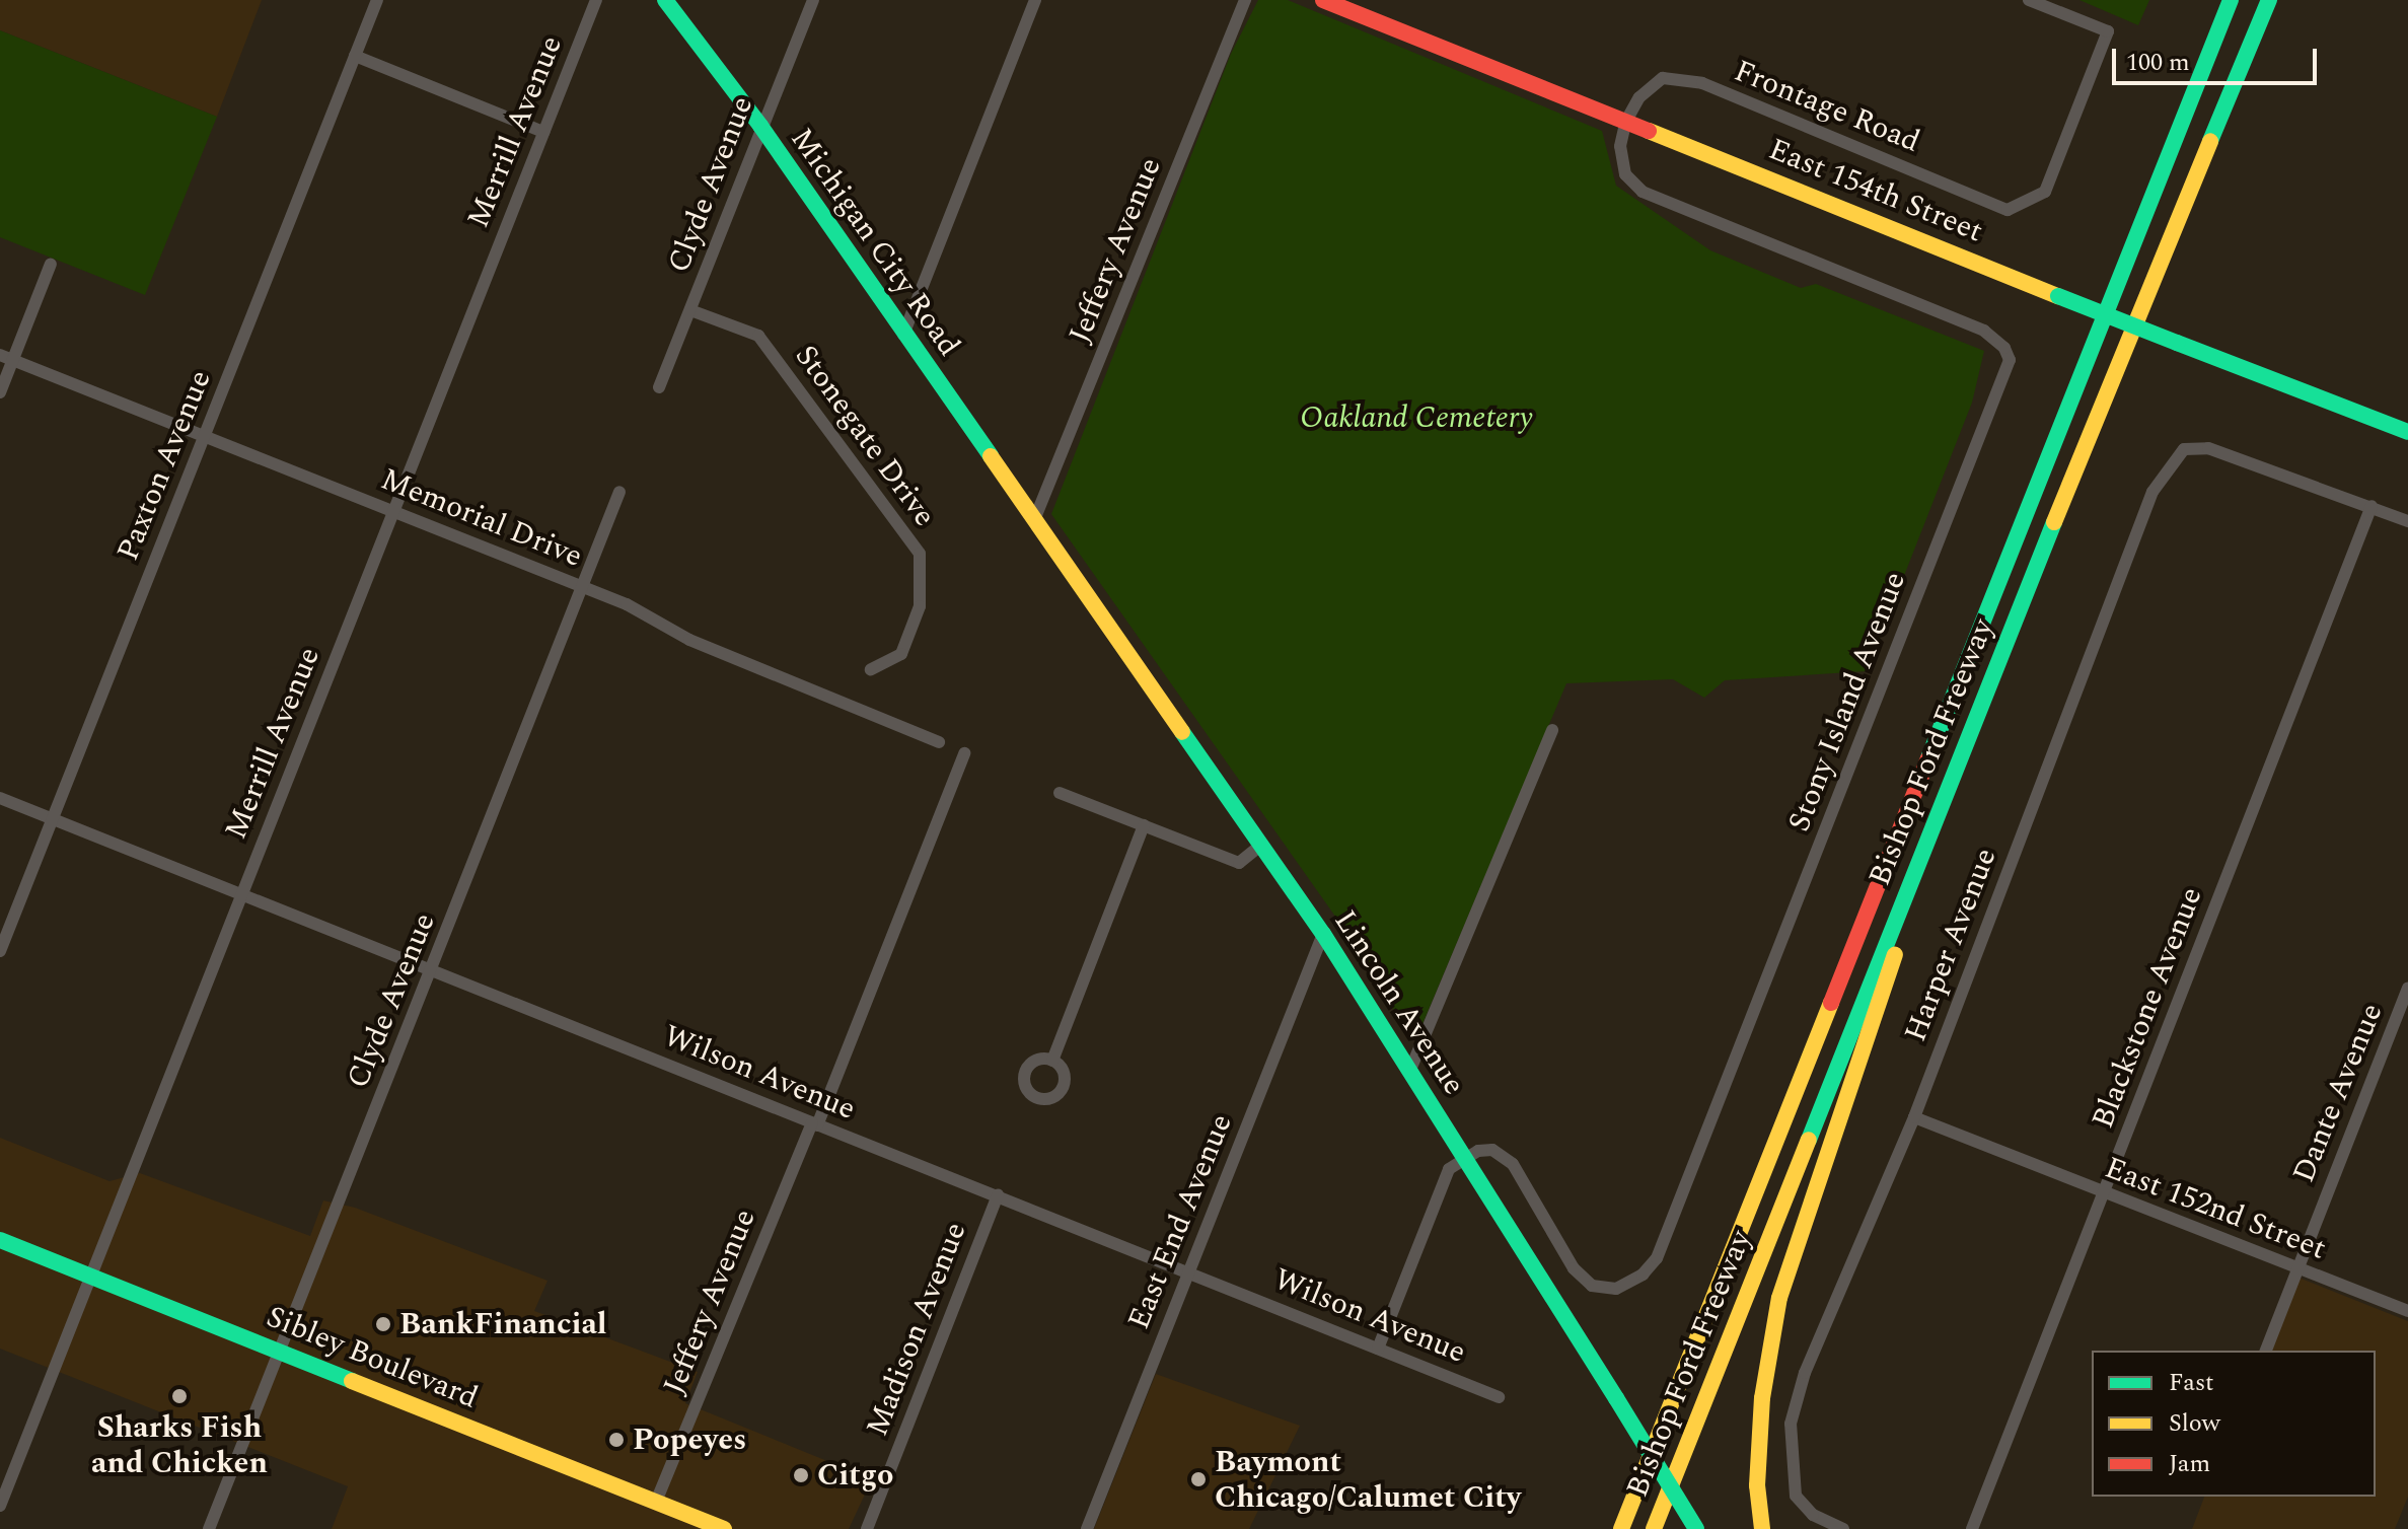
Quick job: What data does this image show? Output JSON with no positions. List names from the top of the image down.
{
  "streets": {
    "main road": [
      "East 154th Street",
      "Michigan City Road",
      "Bishop Ford Freeway",
      "Lincoln Avenue",
      "Sibley Boulevard"
    ],
    "street": [
      "Frontage Road",
      "Merrill Avenue",
      "Clyde Avenue",
      "Jeffery Avenue",
      "Stonegate Drive",
      "Paxton Avenue",
      "Memorial Drive",
      "Stony Island Avenue",
      "Harper Avenue",
      "Blackstone Avenue",
      "Wilson Avenue",
      "Dante Avenue",
      "East 152nd Street",
      "East End Avenue",
      "Madison Avenue"
    ]
  },
  "crossings": [
    ["Frontage Road", "East 154th Street"],
    ["Frontage Road", "Stony Island Avenue"],
    ["Merrill Avenue", "Memorial Drive"],
    ["Merrill Avenue", "Wilson Avenue"],
    ["Merrill Avenue", "Sibley Boulevard"],
    ["Clyde Avenue", "Michigan City Road"],
    ["Clyde Avenue", "Stonegate Drive"],
    ["Clyde Avenue", "Memorial Drive"],
    ["Clyde Avenue", "Wilson Avenue"],
    ["Clyde Avenue", "Sibley Boulevard"],
    ["East 154th Street", "Stony Island Avenue"],
    ["Michigan City Road", "Jeffery Avenue"],
    ["Michigan City Road", "Lincoln Avenue"],
    ["Jeffery Avenue", "Lincoln Avenue"],
    ["Jeffery Avenue", "Wilson Avenue"],
    ["Jeffery Avenue", "Sibley Boulevard"],
    ["Paxton Avenue", "Memorial Drive"],
    ["Paxton Avenue", "Wilson Avenue"],
    ["Stony Island Avenue", "Lincoln Avenue"],
    ["Harper Avenue", "Blackstone Avenue"],
    ["Harper Avenue", "East 152nd Street"],
    ["Lincoln Avenue", "East End Avenue"],
    ["Blackstone Avenue", "East 152nd Street"],
    ["Wilson Avenue", "East End Avenue"],
    ["Wilson Avenue", "Madison Avenue"],
    ["Dante Avenue", "East 152nd Street"]
  ],
  "parks": ["Oakland Cemetery"],
  "places": [
    "BankFinancial",
    "Sharks Fish and Chicken",
    "Popeyes",
    "Citgo",
    "Baymont Chicago/Calumet City"
  ],
  "legend": ["Fast", "Slow", "Jam"],
  "scale_bar": "100 m"
}
